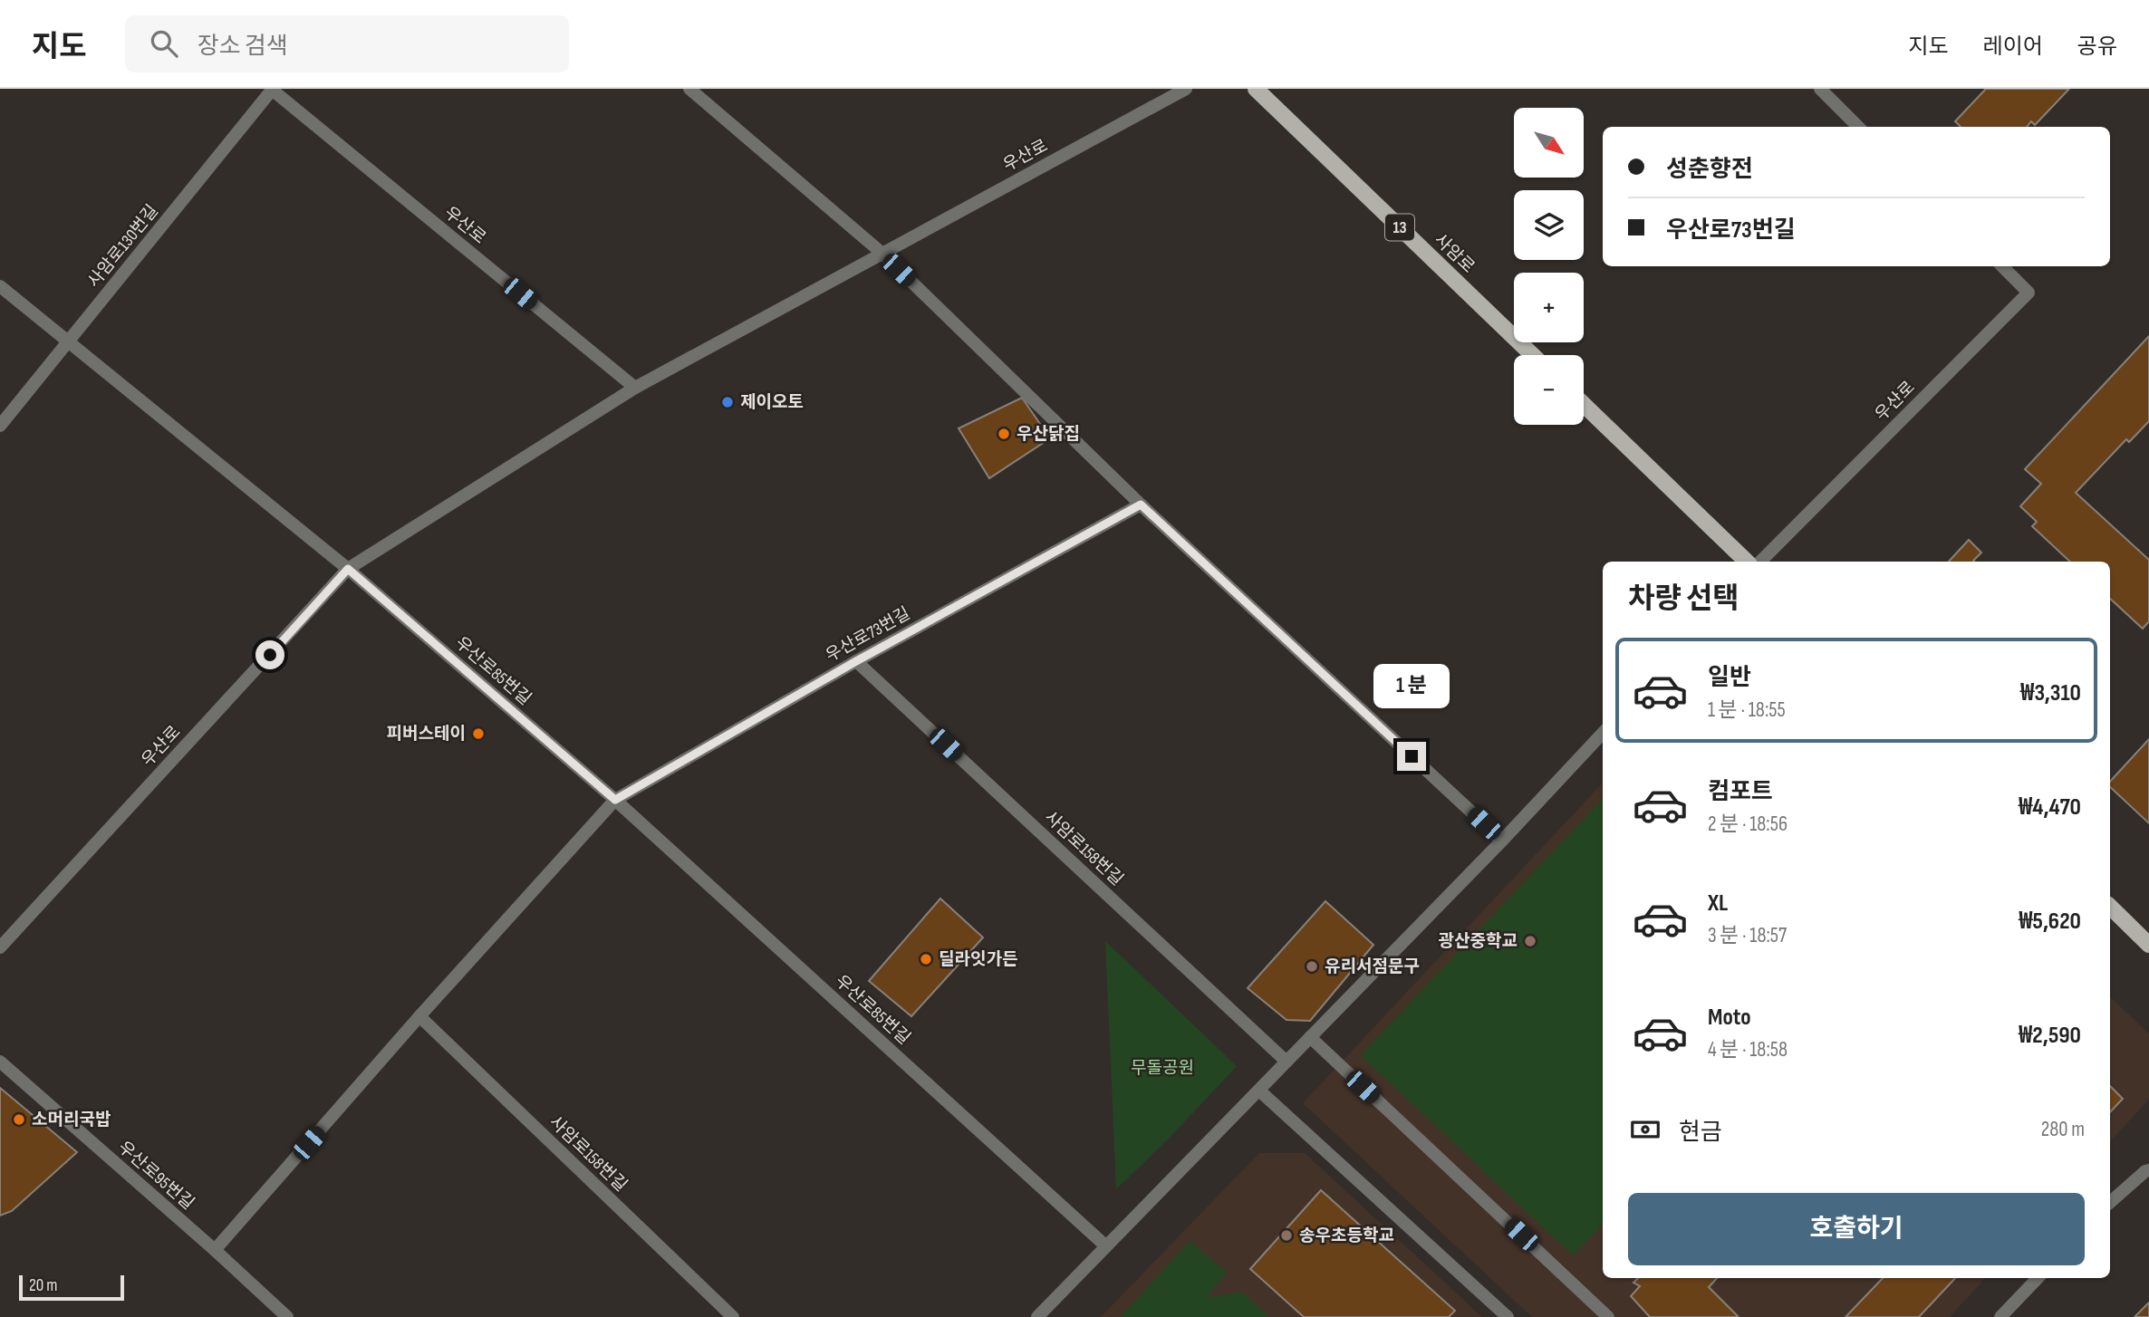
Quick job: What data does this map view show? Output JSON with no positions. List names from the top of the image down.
{
  "streets": {
    "main road": ["13", "사암로"],
    "street": [
      "우산로",
      "사암로130번길",
      "우산로73번길",
      "우산로85번길",
      "사암로158번길",
      "우산로95번길"
    ]
  },
  "crossings": [
    ["우산로", "사암로130번길"],
    ["우산로", "우산로85번길"],
    ["우산로73번길", "우산로85번길"],
    ["우산로73번길", "사암로158번길"]
  ],
  "parks": ["무돌공원"],
  "places": [
    "제이오토",
    "우산닭집",
    "피버스테이",
    "광산중학교",
    "딜라잇가든",
    "유리서점문구",
    "소머리국밥",
    "송우초등학교"
  ],
  "scale_bar": "20 m",
  "north": "bottom right",
  "page": {
    "header": "지도",
    "search": "장소 검색",
    "nav": ["지도", "레이어", "공유"],
    "map_buttons": ["+", "−"],
    "banner": ["성춘향전", "우산로73번길"],
    "heading": "차량 선택",
    "list": [
      {
        "name": "일반",
        "note": "1 분 · 18:55",
        "value": "₩3,310"
      },
      {
        "name": "컴포트",
        "note": "2 분 · 18:56",
        "value": "₩4,470"
      },
      {
        "name": "XL",
        "note": "3 분 · 18:57",
        "value": "₩5,620"
      },
      {
        "name": "Moto",
        "note": "4 분 · 18:58",
        "value": "₩2,590"
      }
    ],
    "bubble": "1 분",
    "pay": ["현금", "280 m"],
    "buttons": "호출하기",
    "scale": "20 m"
  }
}
